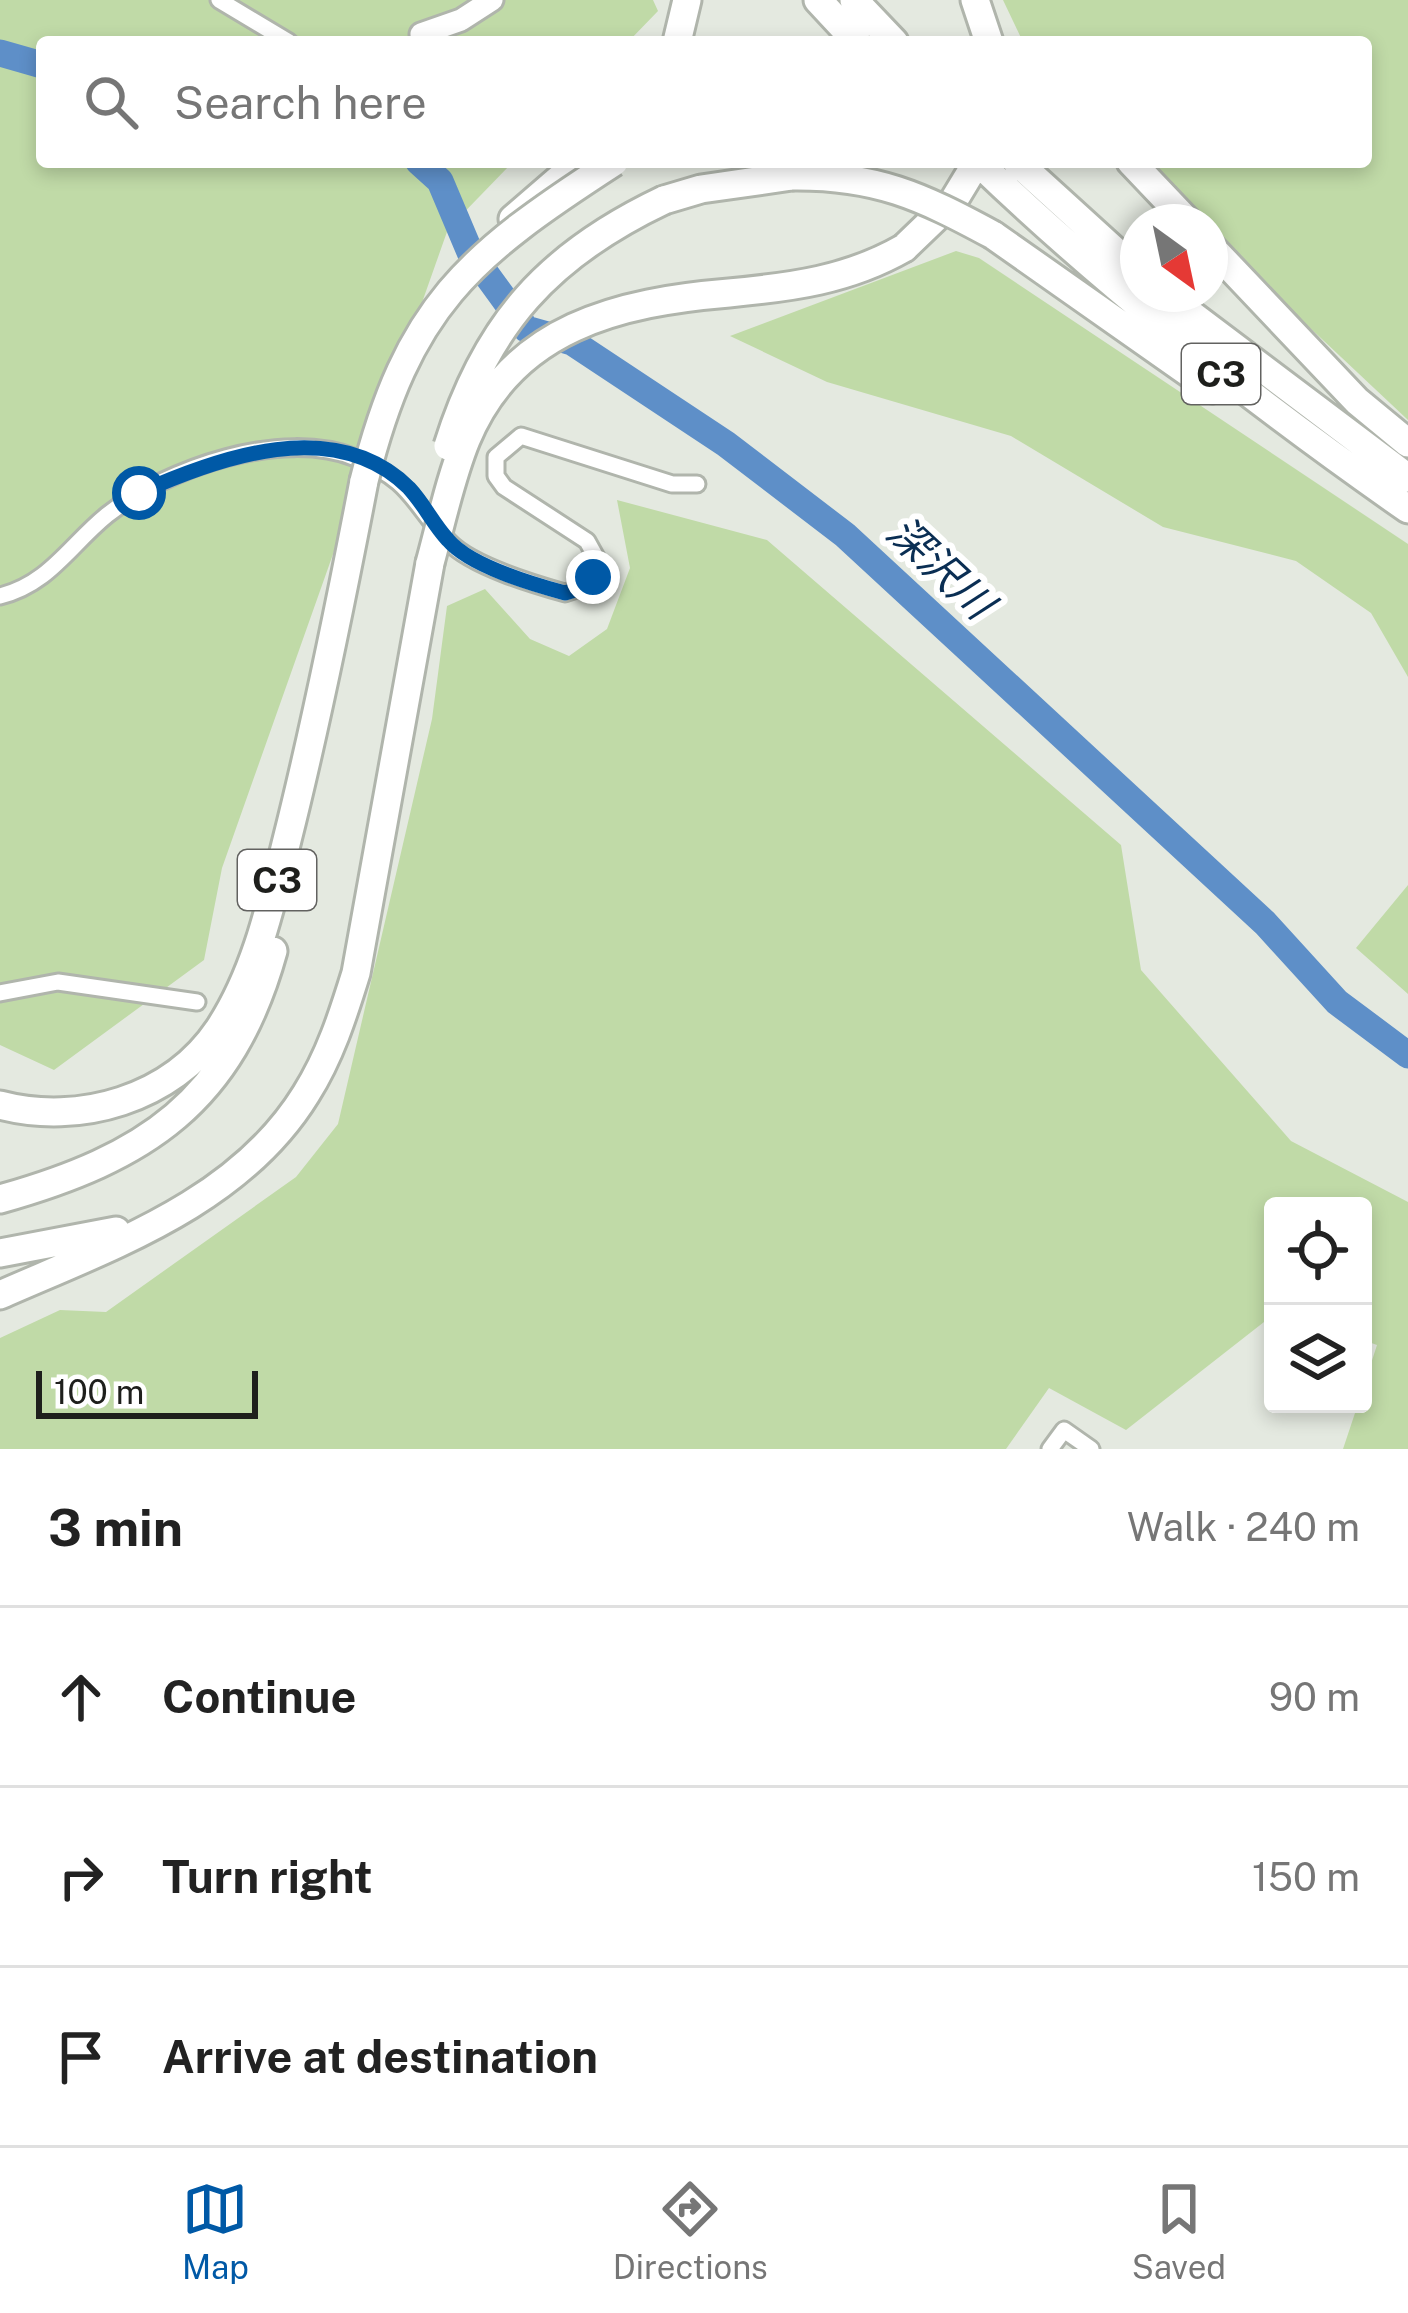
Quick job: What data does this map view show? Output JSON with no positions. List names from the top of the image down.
{
  "streets": {
    "highway": ["C3"]
  },
  "water": ["深沢川"],
  "scale_bar": "100 m",
  "north": "bottom right",
  "page": {
    "search": "Search here",
    "scale": "100 m",
    "heading": ["3 min", "Walk · 240 m"],
    "list": [
      ["Continue", "90 m"],
      ["Turn right", "150 m"],
      "Arrive at destination"
    ],
    "nav": ["Map", "Directions", "Saved"]
  }
}
